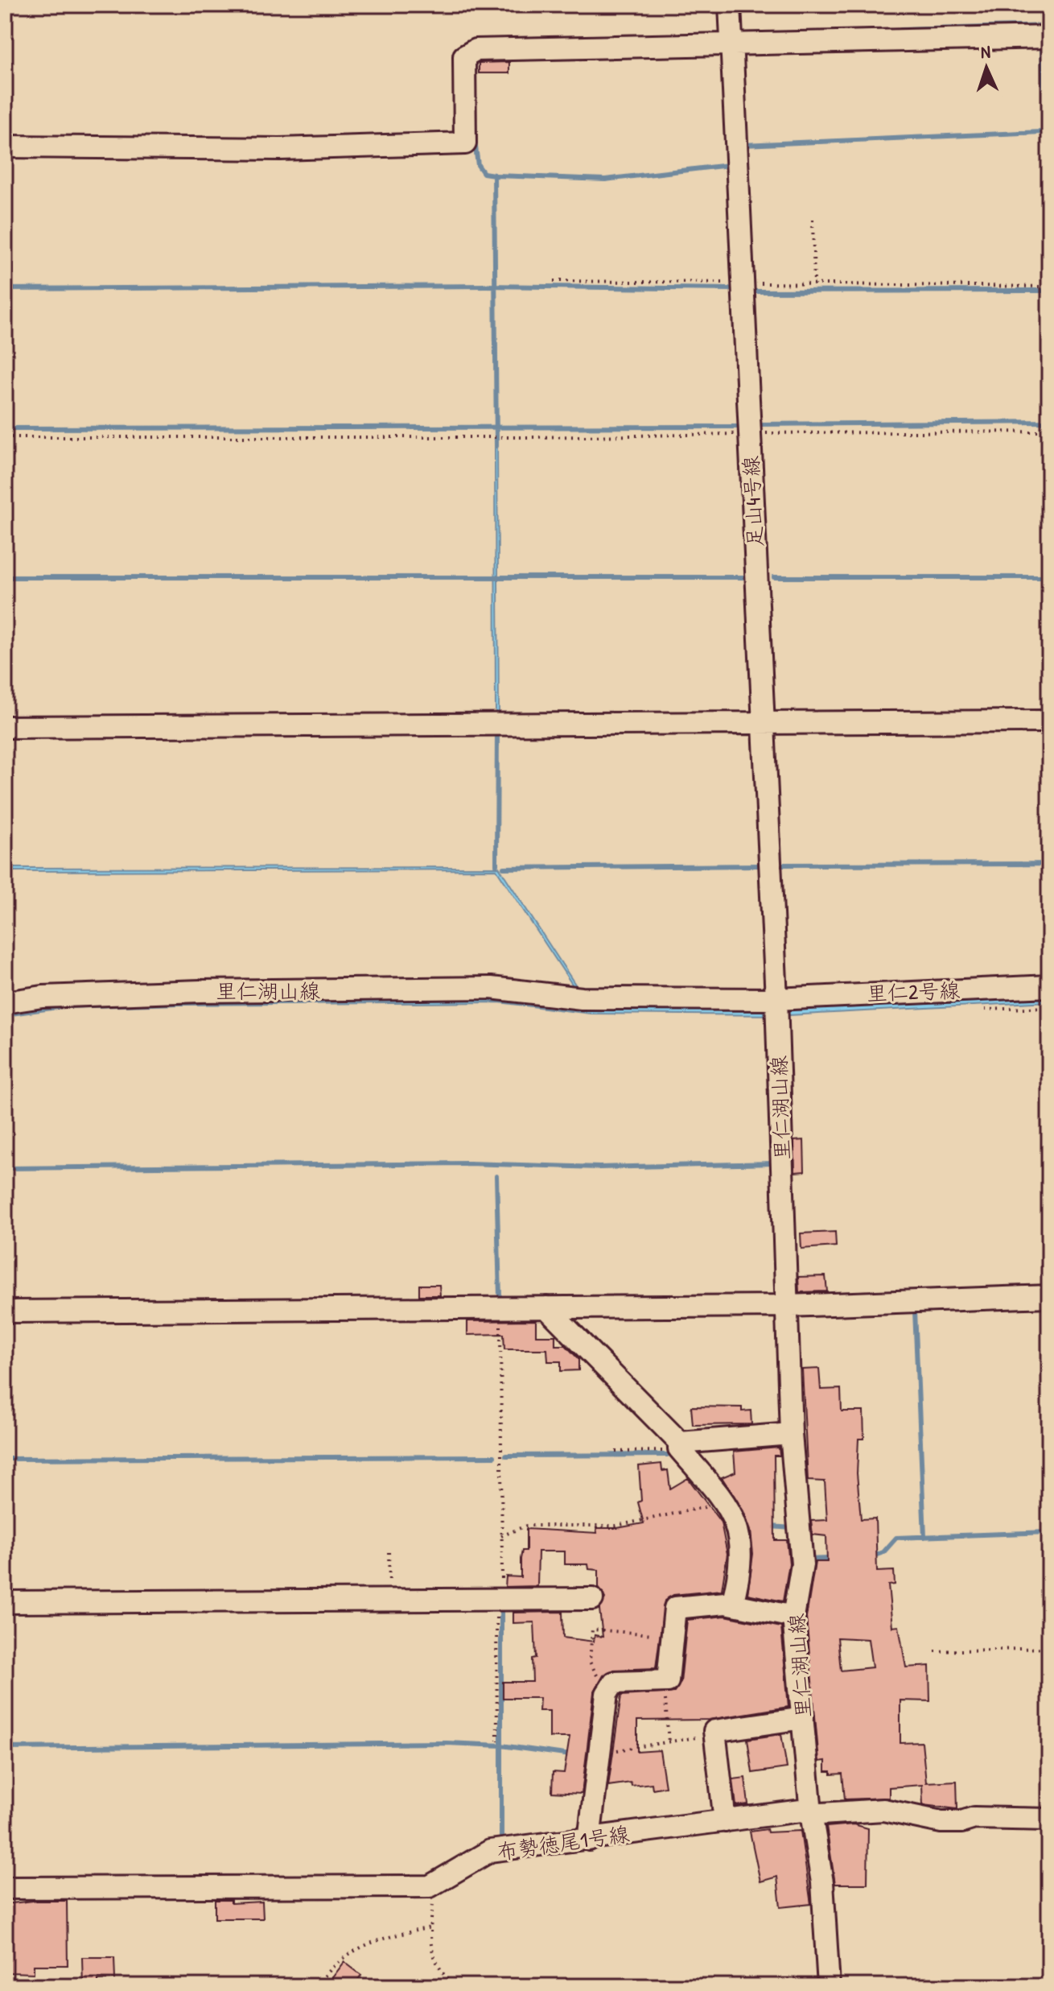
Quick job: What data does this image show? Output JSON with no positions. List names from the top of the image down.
{
  "streets": {
    "street": [
      "足山4号線",
      "里仁湖山線",
      "里仁2号線",
      "布勢徳尾1号線"
    ]
  },
  "crossings": [
    ["足山4号線", "里仁湖山線"],
    ["足山4号線", "里仁2号線"],
    ["里仁湖山線", "里仁2号線"],
    ["里仁湖山線", "布勢徳尾1号線"]
  ],
  "north": "top"
}
